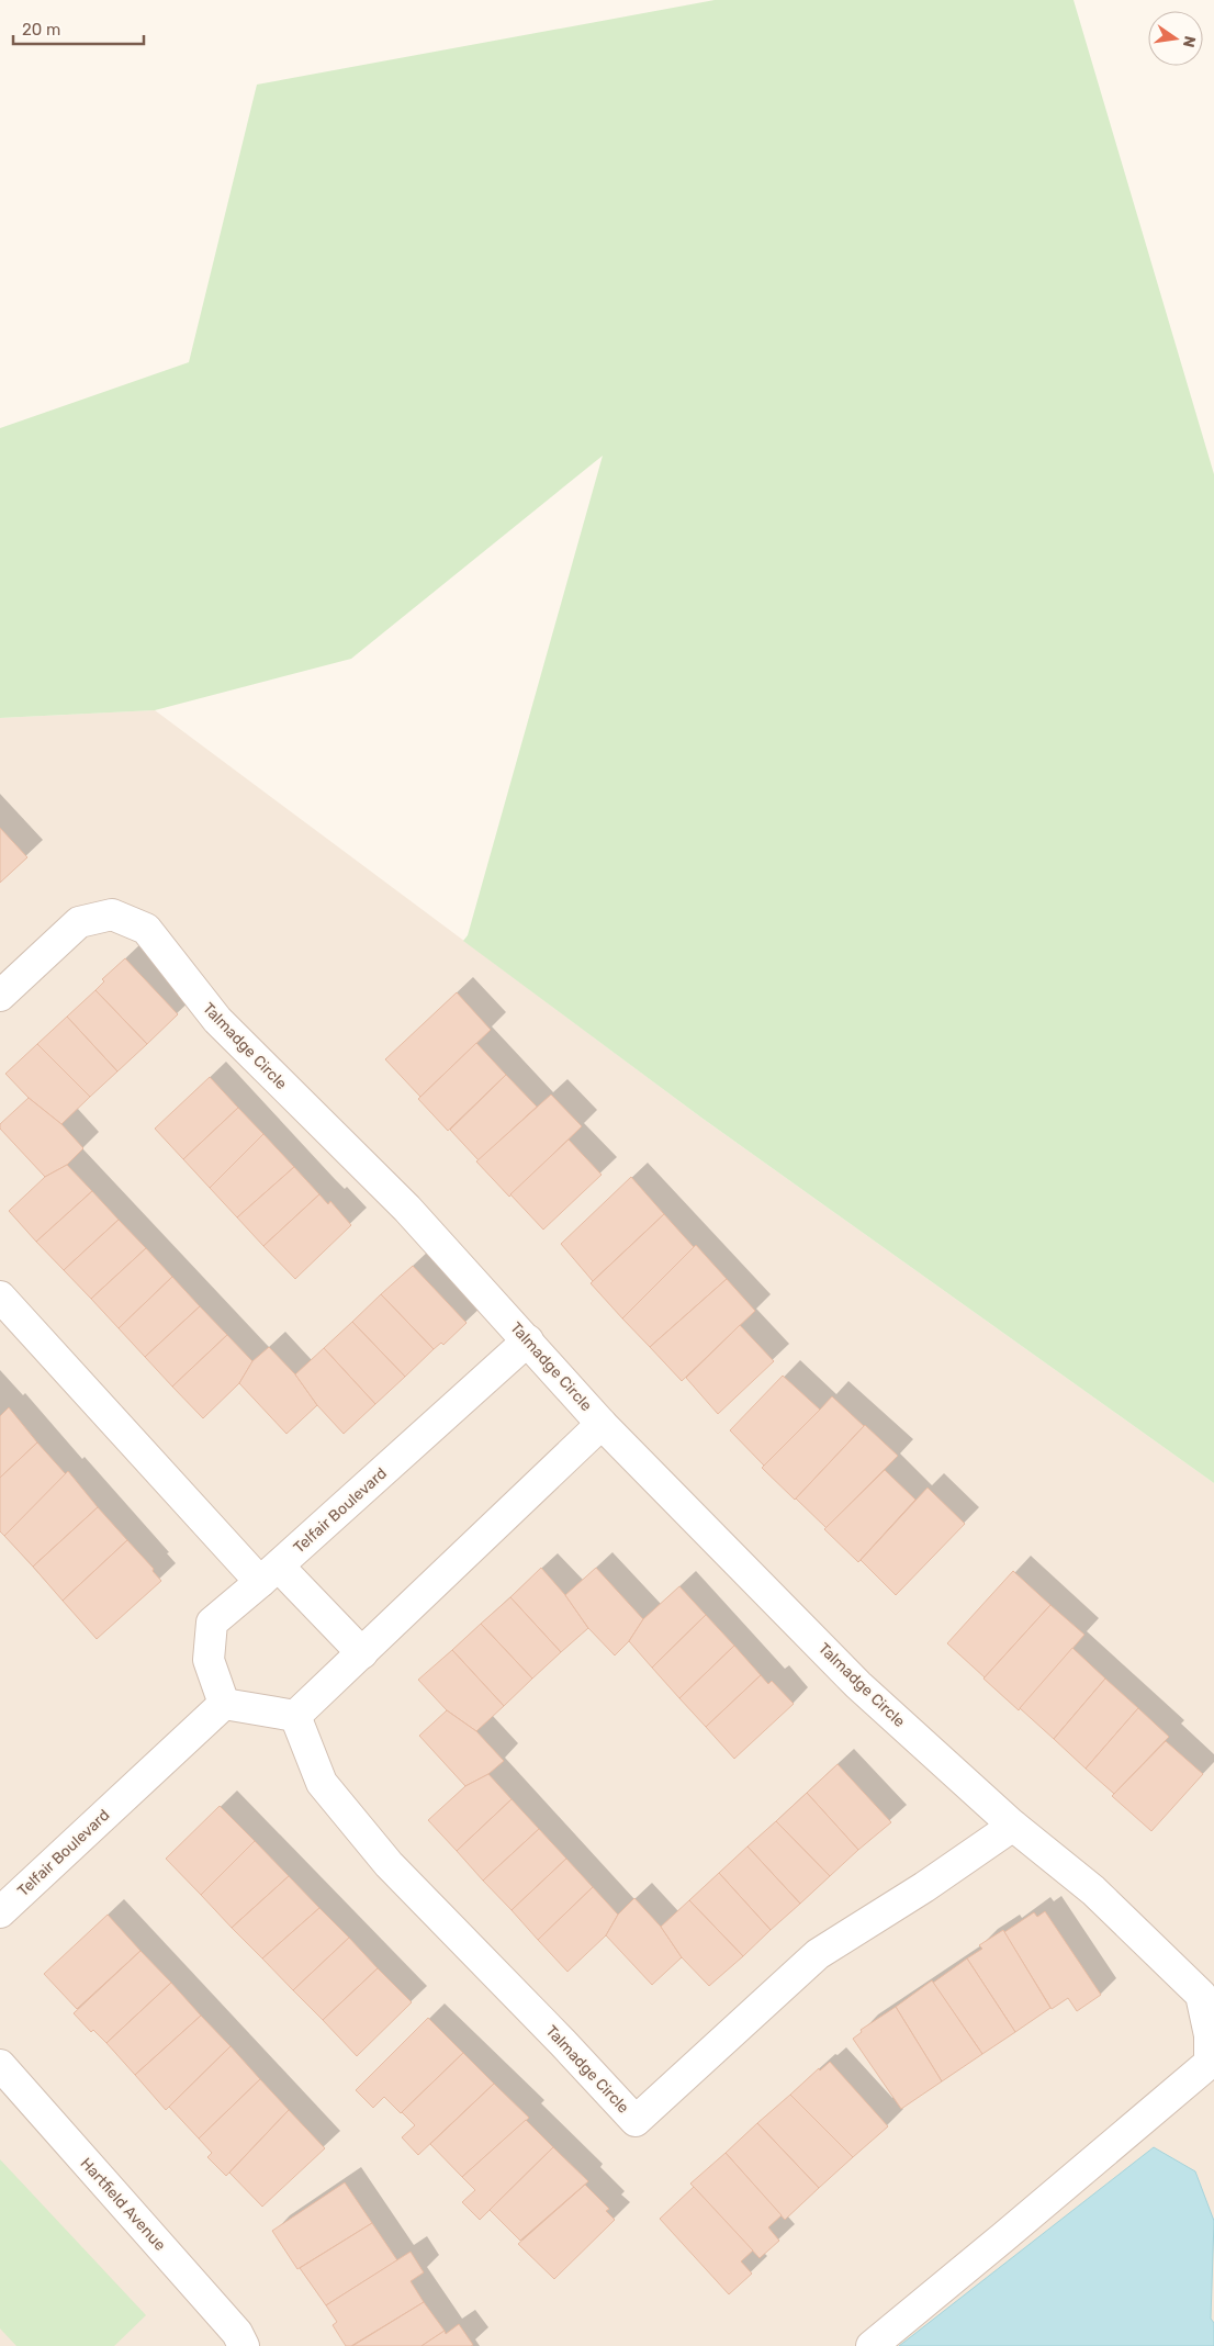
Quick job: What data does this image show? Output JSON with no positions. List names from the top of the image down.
{
  "streets": {
    "street": ["Talmadge Circle", "Telfair Boulevard", "Hartfield Avenue"]
  },
  "crossings": [
    ["Talmadge Circle", "Telfair Boulevard"]
  ],
  "scale_bar": "20 m",
  "north": "right"
}
